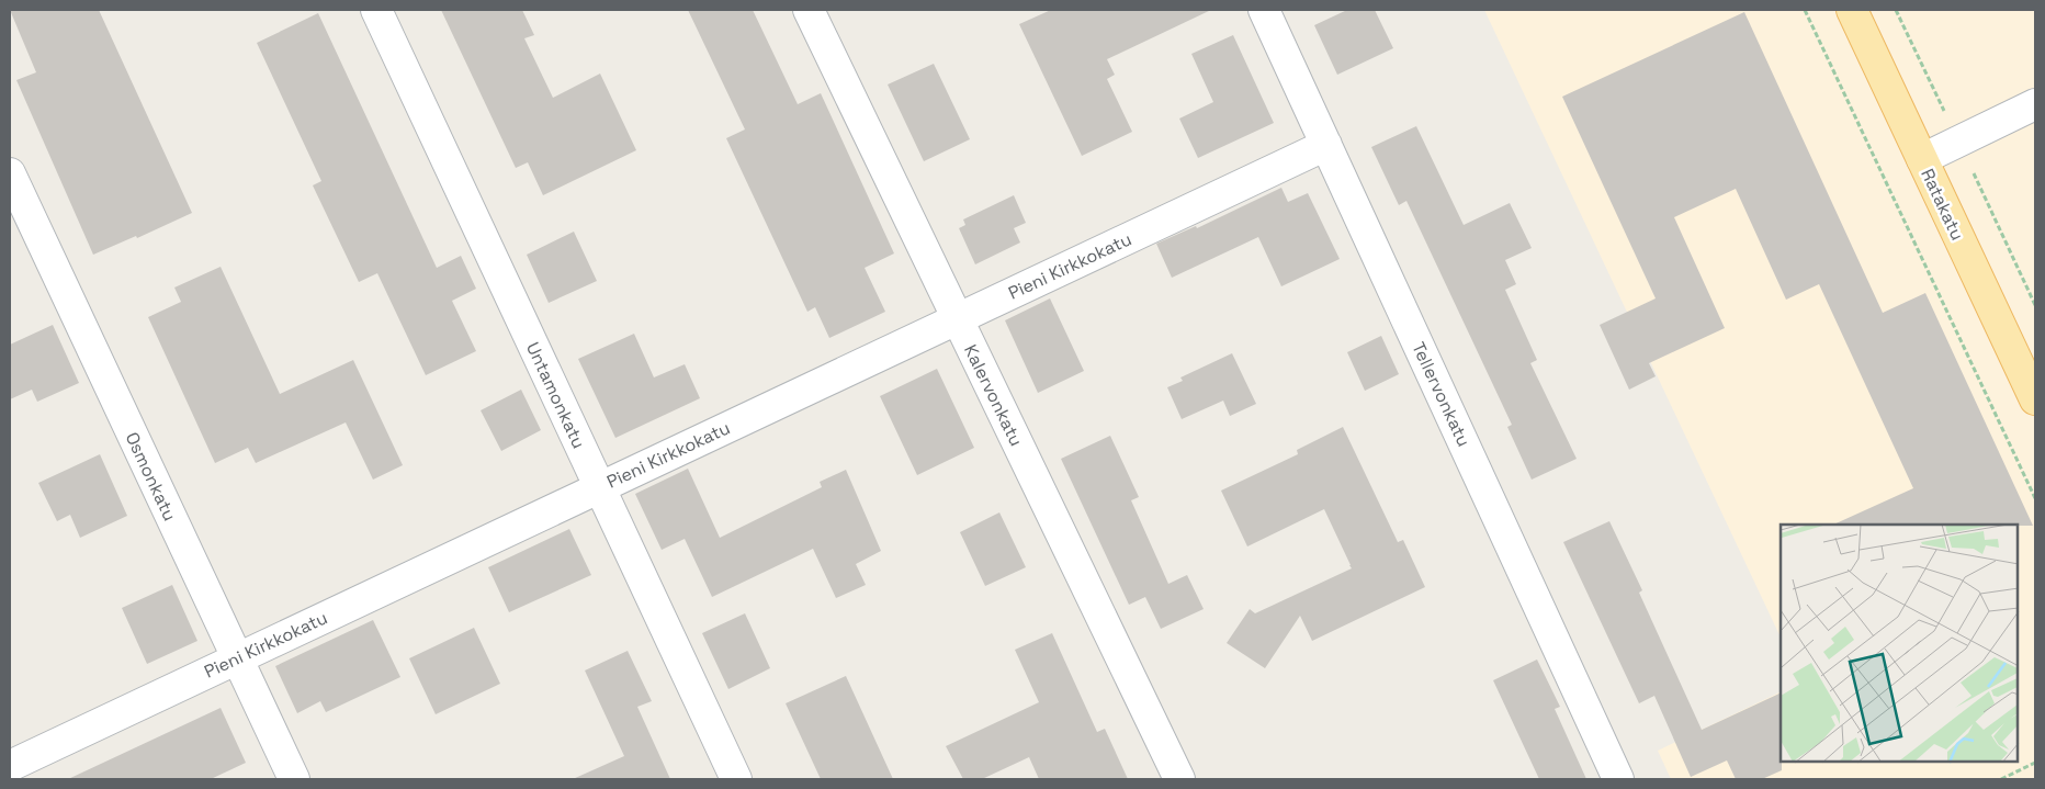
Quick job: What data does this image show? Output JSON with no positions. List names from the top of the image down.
{
  "streets": {
    "main road": ["Ratakatu"],
    "street": [
      "Pieni Kirkkokatu",
      "Tellervonkatu",
      "Untamonkatu",
      "Kalervonkatu",
      "Osmonkatu"
    ]
  },
  "crossings": [
    ["Pieni Kirkkokatu", "Tellervonkatu"],
    ["Pieni Kirkkokatu", "Untamonkatu"],
    ["Pieni Kirkkokatu", "Kalervonkatu"],
    ["Pieni Kirkkokatu", "Osmonkatu"]
  ]
}
